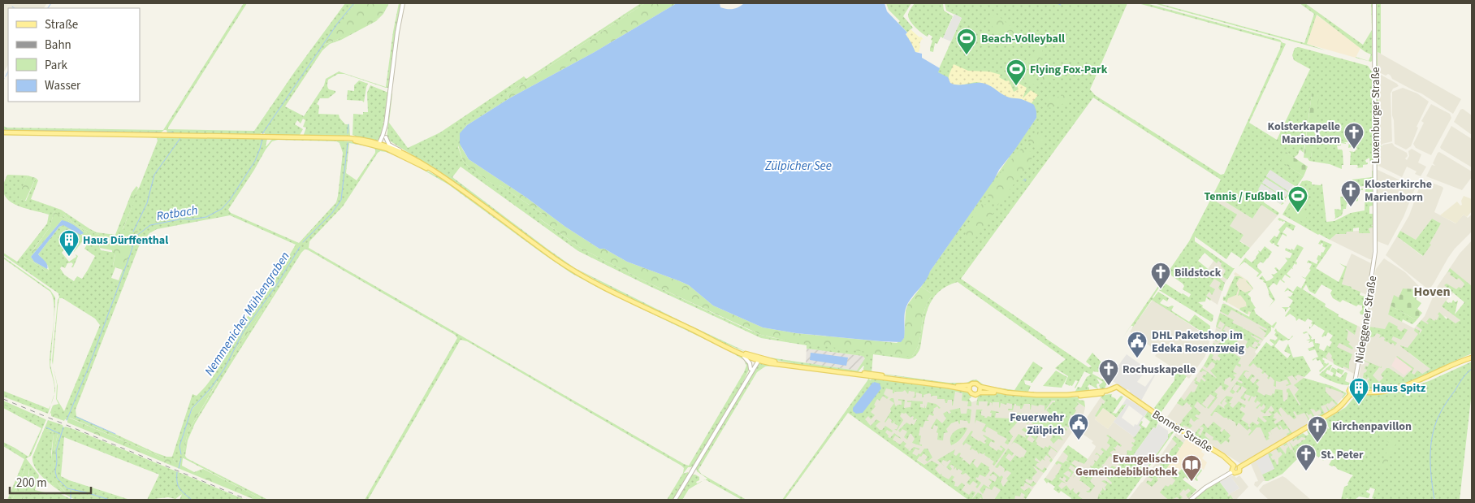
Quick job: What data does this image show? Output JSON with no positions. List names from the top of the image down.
{
  "streets": {
    "main road": ["Bonner Straße"],
    "street": ["Luxemburger Straße", "Nideggener Straße"]
  },
  "crossings": [
    ["Luxemburger Straße", "Nideggener Straße"]
  ],
  "districts": ["Hoven"],
  "water": ["Zülpicher See", "Rotbach", "Nemmenicher Mühlengraben"],
  "places": {
    "sports": ["Beach-Volleyball", "Flying Fox-Park", "Tennis / Fußball"],
    "church": [
      "Kolsterkapelle Marienborn",
      "Klosterkirche Marienborn",
      "Bildstock",
      "Rochuskapelle",
      "Kirchenpavillon",
      "St. Peter"
    ],
    "building": ["Haus Dürffenthal", "Haus Spitz"],
    "public building": ["DHL Paketshop im Edeka Rosenzweig", "Feuerwehr Zülpich"],
    "library": ["Evangelische Gemeindebibliothek"]
  },
  "legend": [
    "Straße",
    "Bahn",
    "Park",
    "Wasser"
  ],
  "scale_bar": "200 m"
}
